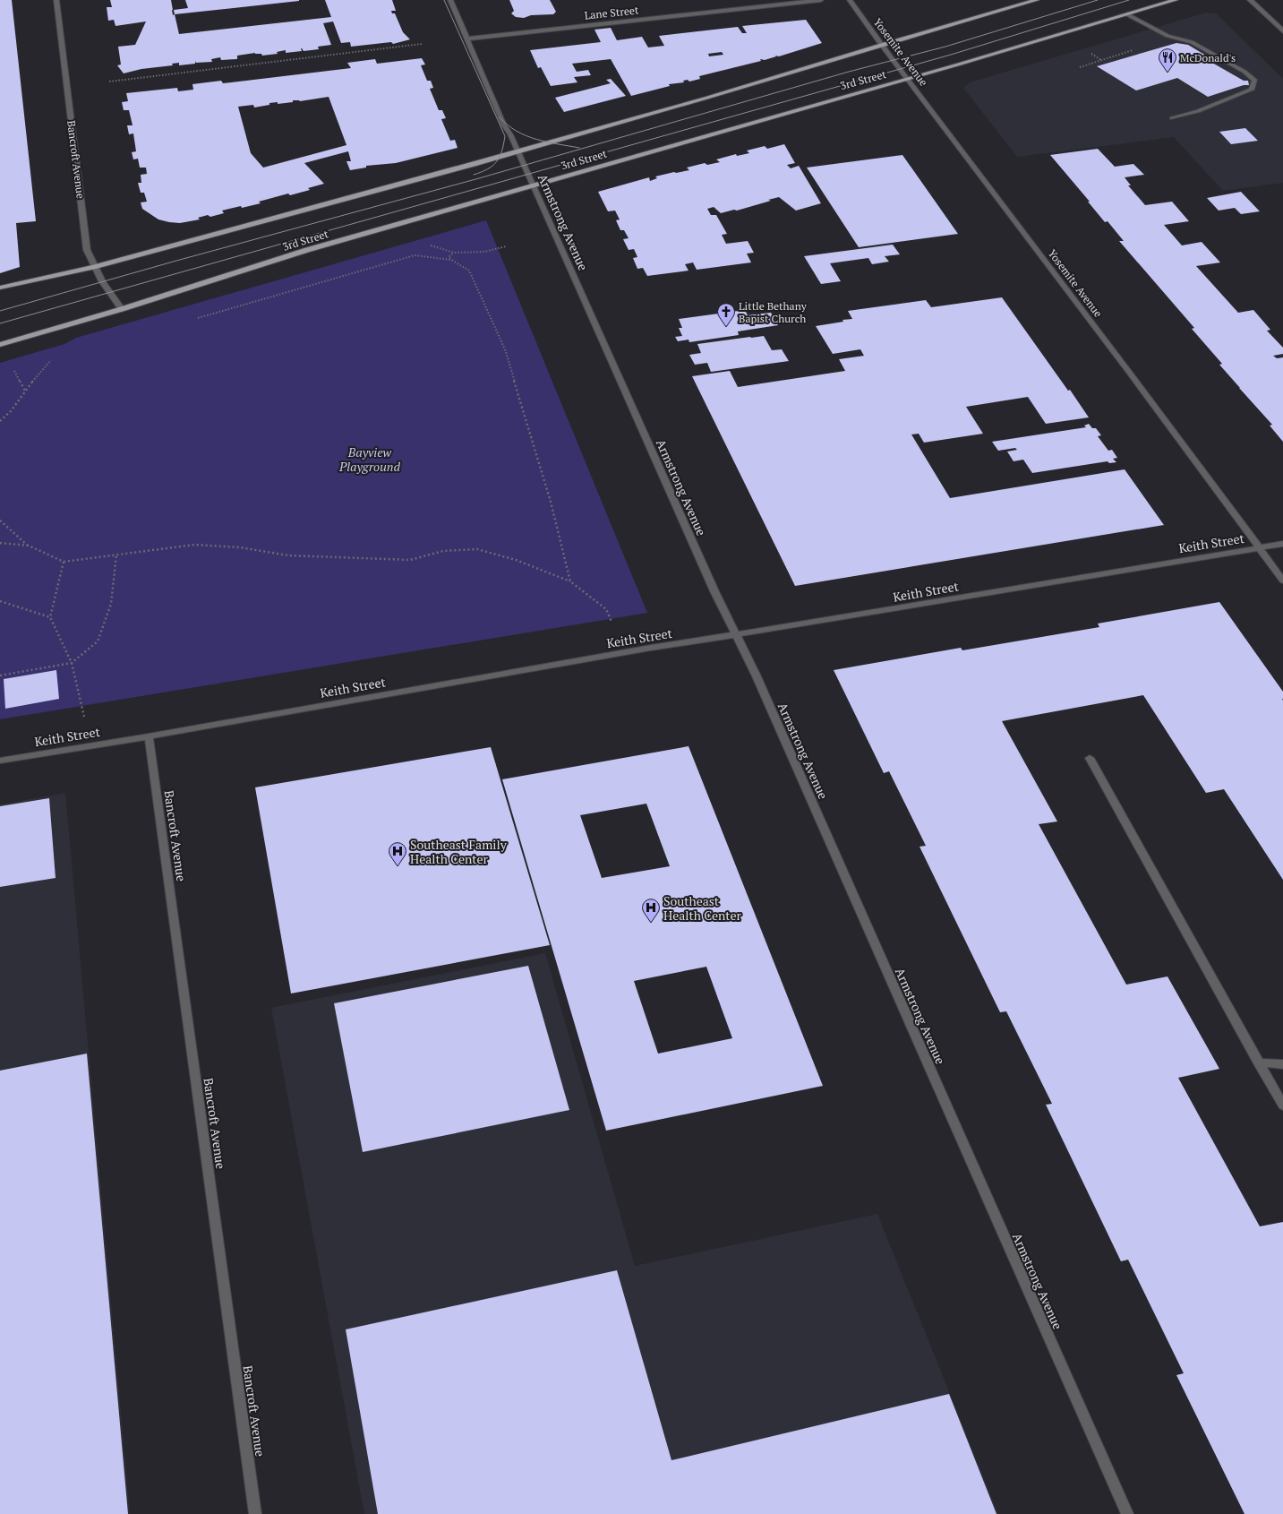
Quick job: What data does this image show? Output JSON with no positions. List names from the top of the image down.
{
  "streets": {
    "main road": ["3rd Street"],
    "street": [
      "Lane Street",
      "Yosemite Avenue",
      "Bancroft Avenue",
      "Armstrong Avenue",
      "Keith Street"
    ]
  },
  "crossings": [
    ["Lane Street", "Armstrong Avenue"],
    ["Yosemite Avenue", "3rd Street"],
    ["Yosemite Avenue", "Keith Street"],
    ["3rd Street", "Bancroft Avenue"],
    ["3rd Street", "Armstrong Avenue"],
    ["Bancroft Avenue", "Keith Street"],
    ["Armstrong Avenue", "Keith Street"]
  ],
  "parks": ["Bayview Playground"],
  "places": {
    "restaurant": ["McDonald's"],
    "church": ["Little Bethany Bapist Church"],
    "hospital": ["Southeast Family Health Center", "Southeast Health Center"]
  }
}
